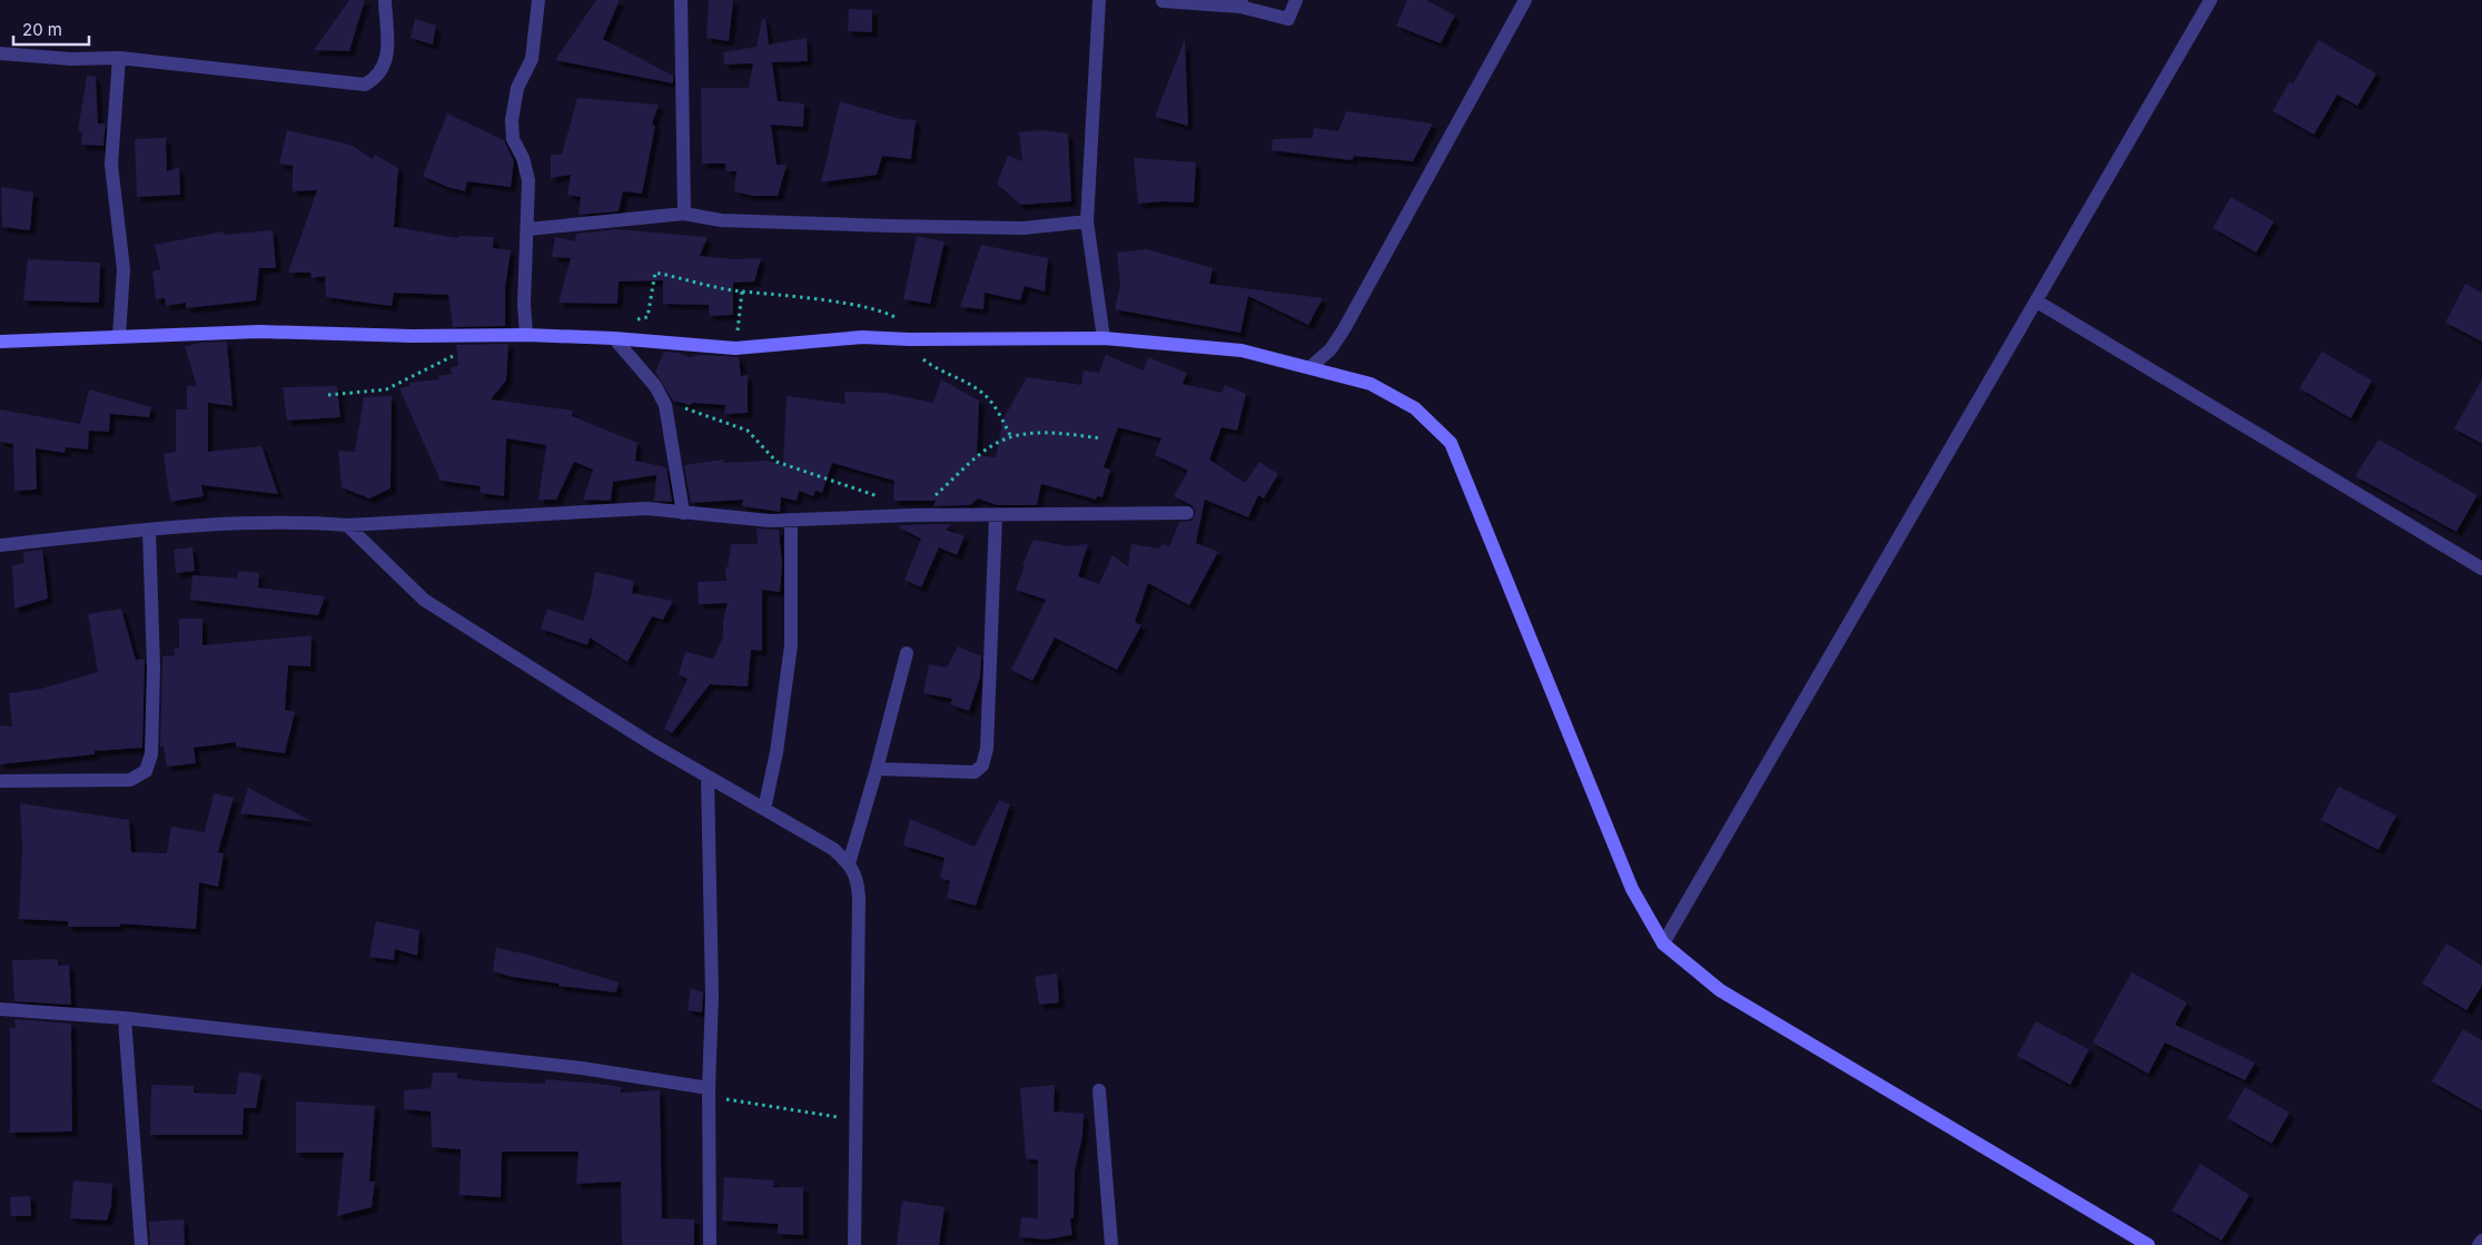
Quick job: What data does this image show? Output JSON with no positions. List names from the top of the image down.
{
  "scale_bar": "20 m"
}
